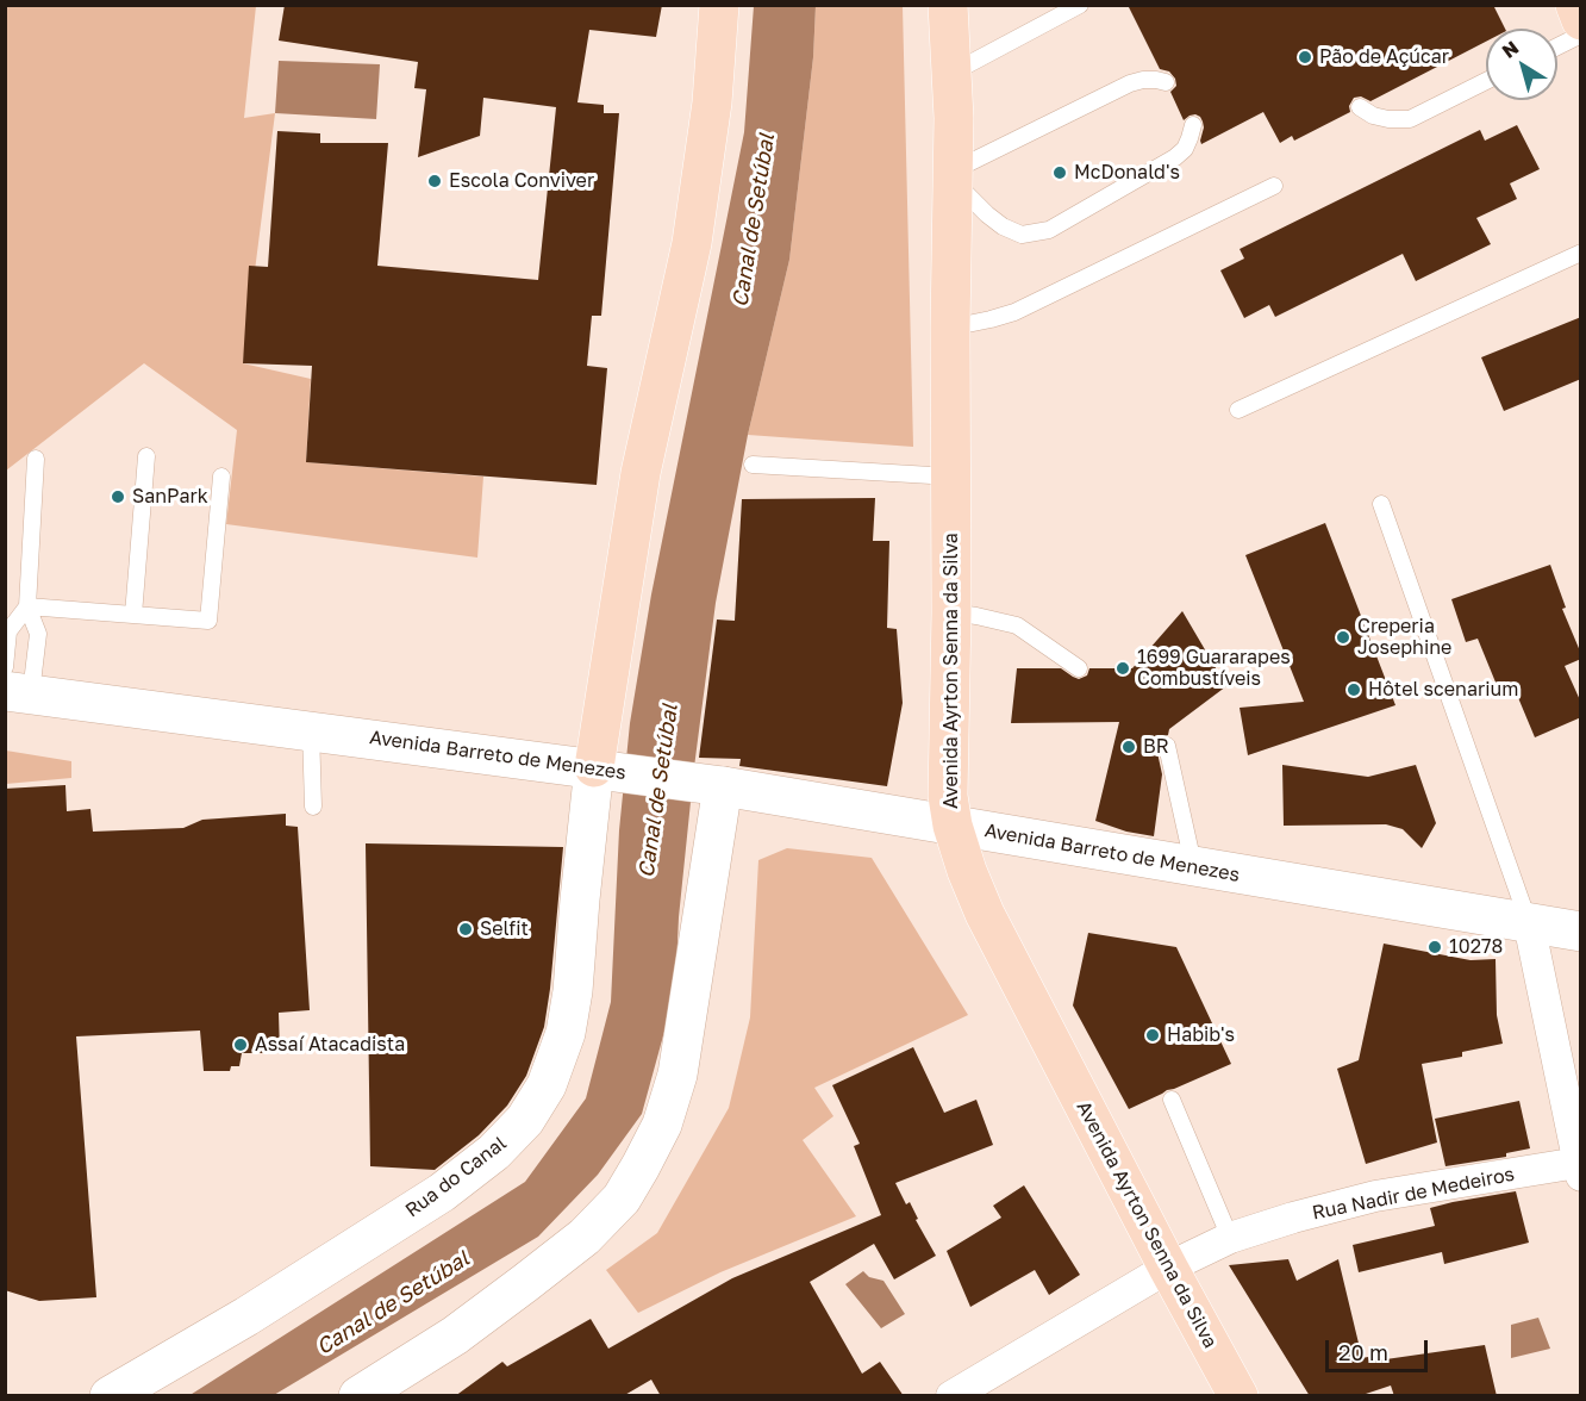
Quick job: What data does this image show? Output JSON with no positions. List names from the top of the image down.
{
  "streets": {
    "main road": ["Avenida Ayrton Senna da Silva"],
    "street": ["Avenida Barreto de Menezes", "Rua do Canal", "Rua Nadir de Medeiros"]
  },
  "crossings": [
    ["Avenida Ayrton Senna da Silva", "Avenida Barreto de Menezes"],
    ["Avenida Ayrton Senna da Silva", "Rua Nadir de Medeiros"],
    ["Avenida Barreto de Menezes", "Rua do Canal"]
  ],
  "water": ["Canal de Setúbal"],
  "places": [
    "Pão de Açúcar",
    "McDonald's",
    "Escola Conviver",
    "SanPark",
    "Creperia Josephine",
    "1699 Guararapes Combustíveis",
    "Hôtel scenarium",
    "BR",
    "Selfit",
    "10278",
    "Habib's",
    "Assaí Atacadista"
  ],
  "scale_bar": "20 m",
  "north": "top left"
}
